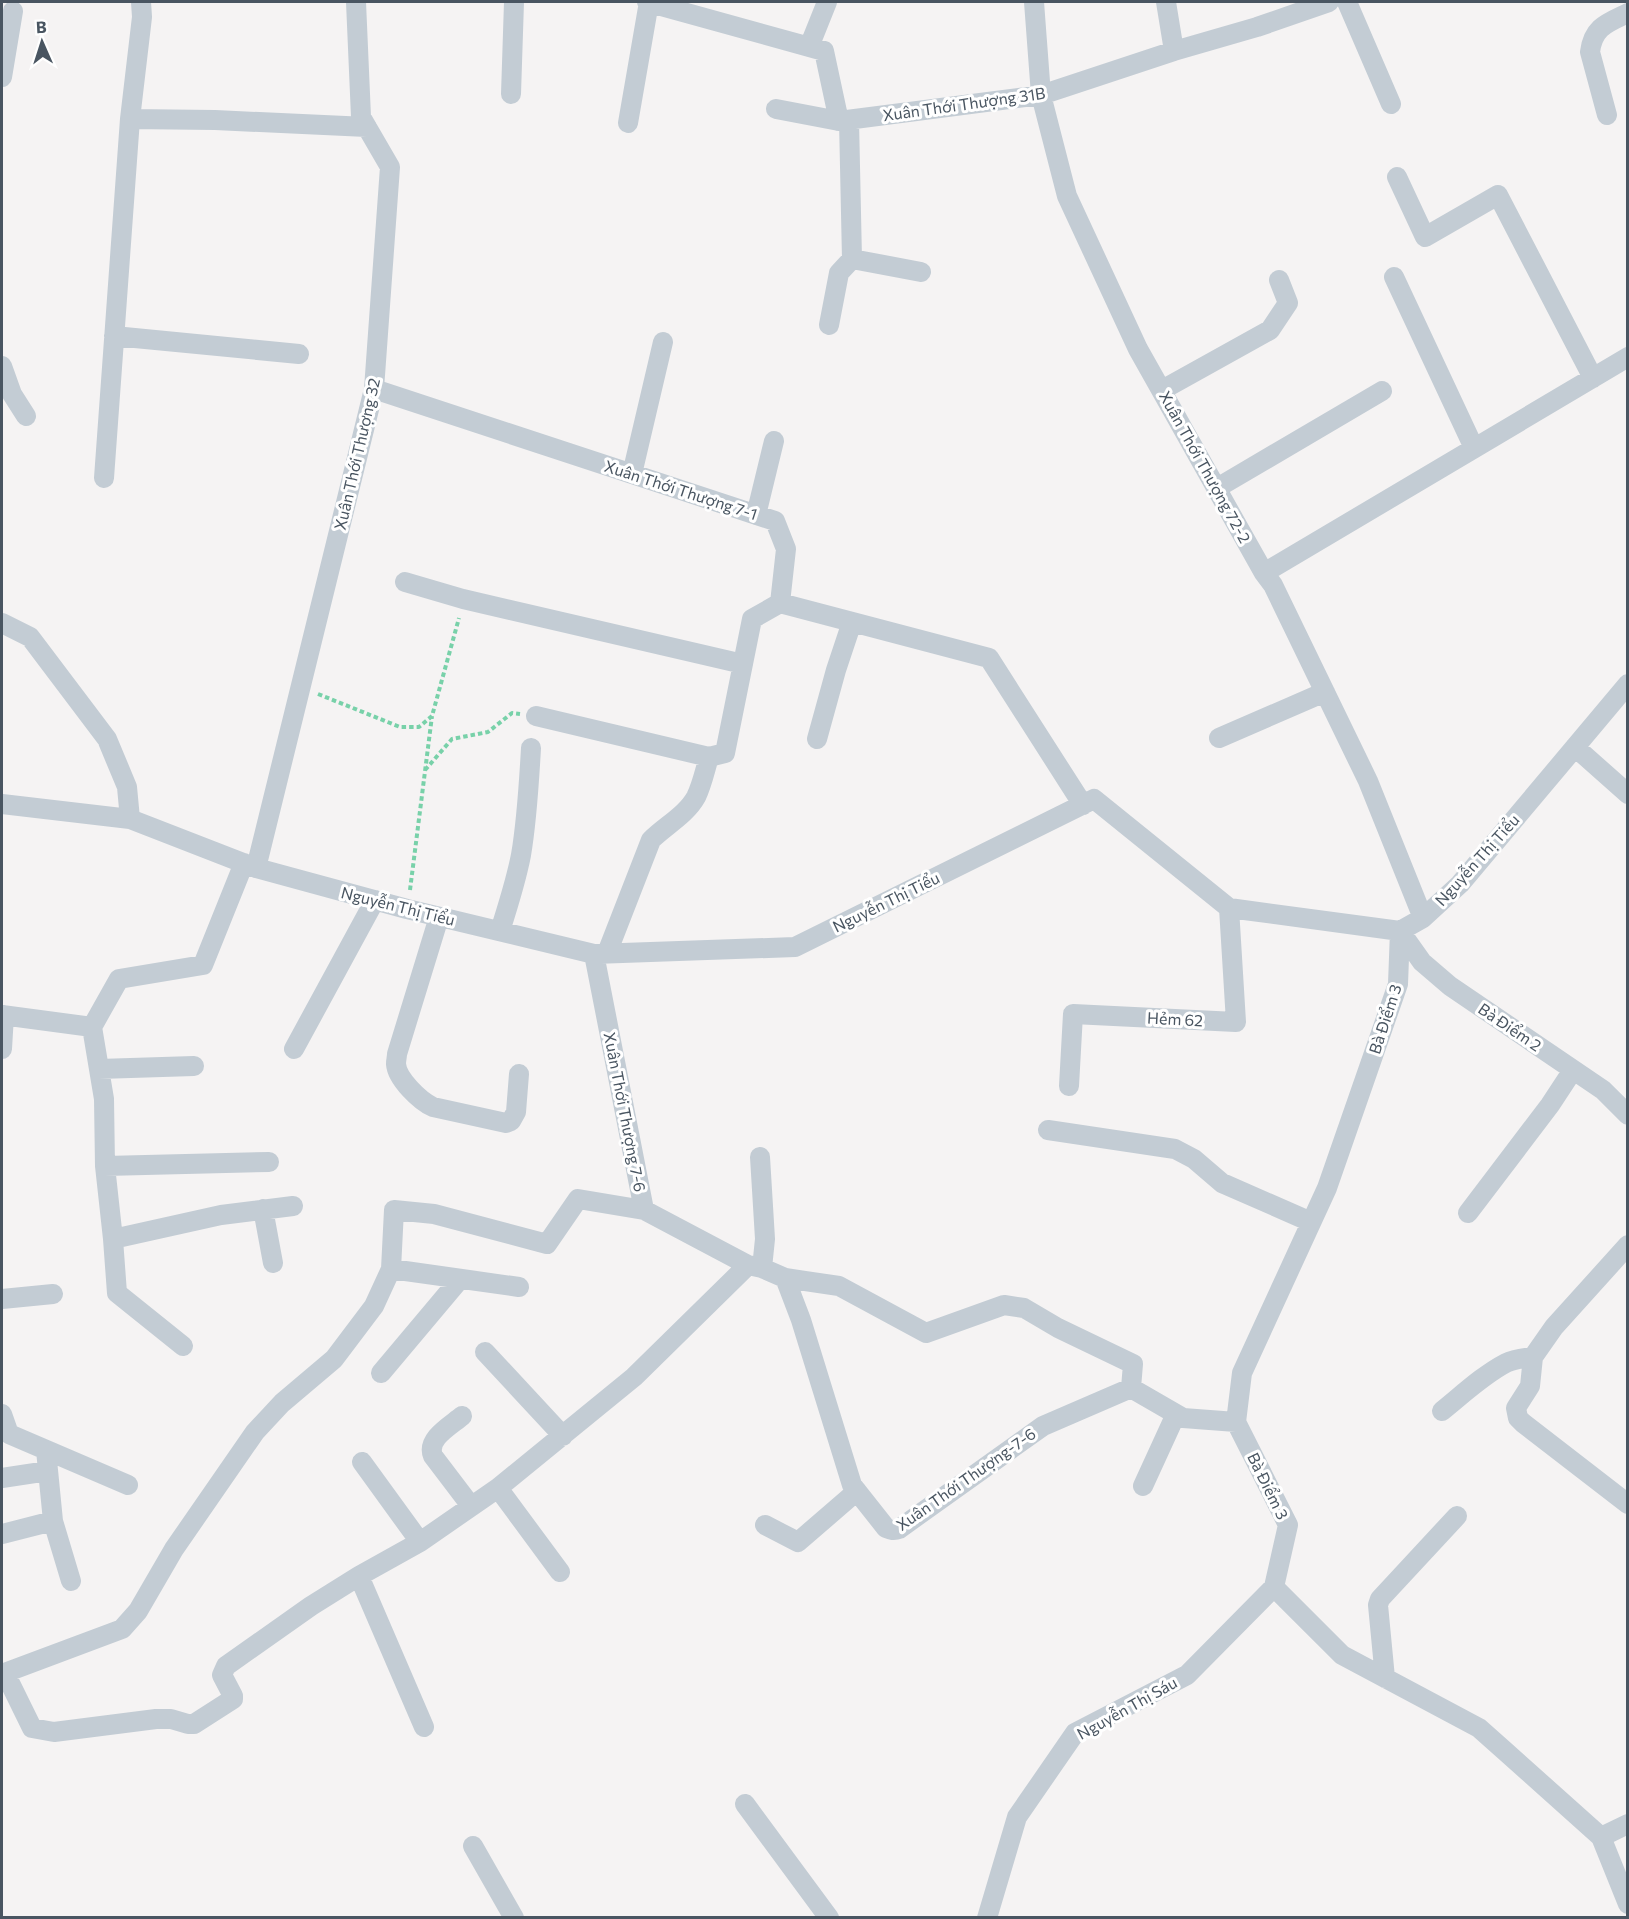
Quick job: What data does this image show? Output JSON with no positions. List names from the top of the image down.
{
  "streets": {
    "street": [
      "Xuân Thới Thượng 31B",
      "Xuân Thới Thượng 32",
      "Xuân Thới Thượng 72-2",
      "Xuân Thới Thượng 7-1",
      "Nguyễn Thị Tiểu",
      "Hẻm 62",
      "Bà Điểm 3",
      "Bà Điểm 2",
      "Xuân Thới Thượng 7-6",
      "Xuân Thới Thượng-7-6",
      "Nguyễn Thị Sáu"
    ]
  },
  "crossings": [
    ["Xuân Thới Thượng 31B", "Xuân Thới Thượng 72-2"],
    ["Xuân Thới Thượng 32", "Xuân Thới Thượng 7-1"],
    ["Xuân Thới Thượng 32", "Nguyễn Thị Tiểu"],
    ["Xuân Thới Thượng 72-2", "Nguyễn Thị Tiểu"],
    ["Nguyễn Thị Tiểu", "Bà Điểm 3"],
    ["Nguyễn Thị Tiểu", "Bà Điểm 2"],
    ["Nguyễn Thị Tiểu", "Xuân Thới Thượng 7-6"],
    ["Bà Điểm 3", "Bà Điểm 2"],
    ["Bà Điểm 3", "Nguyễn Thị Sáu"],
    ["Xuân Thới Thượng 7-6", "Xuân Thới Thượng-7-6"]
  ],
  "north": "top"
}
